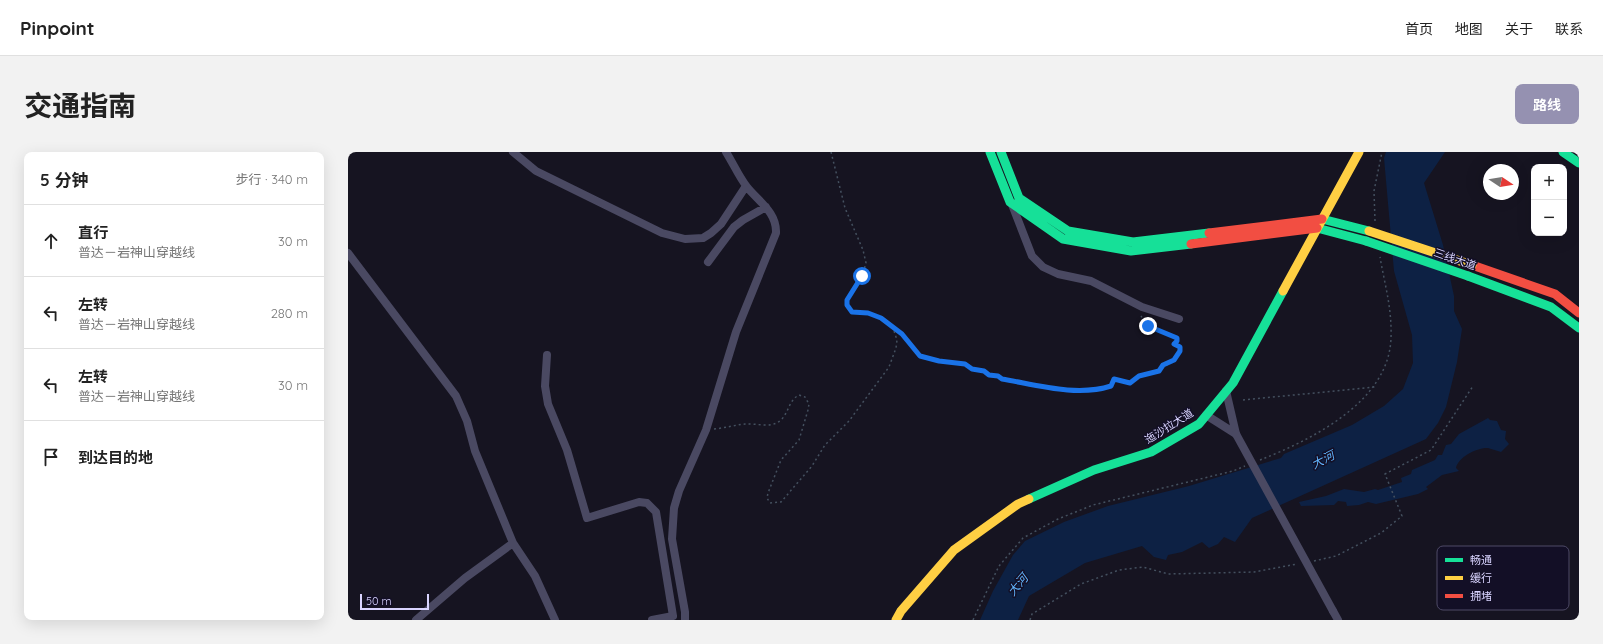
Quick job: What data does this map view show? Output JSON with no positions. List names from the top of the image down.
{
  "streets": {
    "main road": ["三线大道", "迤沙拉大道"]
  },
  "crossings": [
    ["三线大道", "迤沙拉大道"]
  ],
  "water": ["大河"],
  "legend": ["畅通", "缓行", "拥堵"],
  "scale_bar": "50 m",
  "north": "right",
  "page": {
    "header": "Pinpoint",
    "nav": [
      "首页",
      "地图",
      "关于",
      "联系"
    ],
    "title": "交通指南",
    "buttons": "路线",
    "heading": ["5 分钟", "步行 · 340 m"],
    "map_buttons": ["+", "−"],
    "list": [
      ["直行", "普达－岩神山穿越线", "30 m"],
      ["左转", "普达－岩神山穿越线", "280 m"],
      ["左转", "普达－岩神山穿越线", "30 m"],
      "到达目的地"
    ],
    "scale": "50 m"
  }
}
